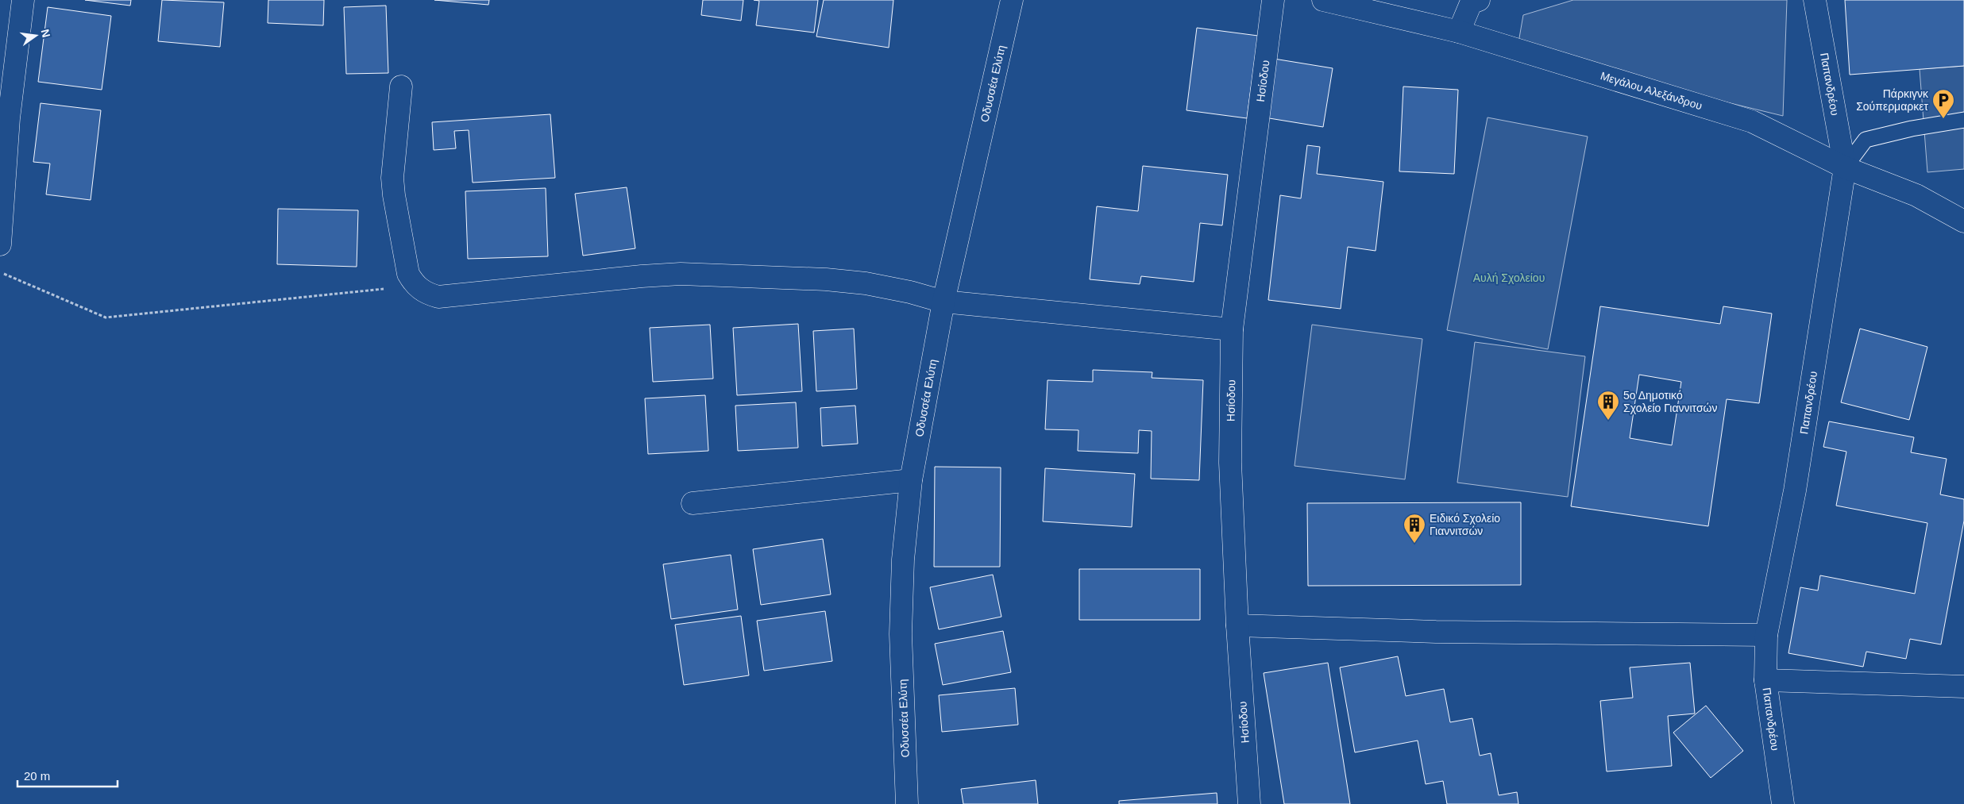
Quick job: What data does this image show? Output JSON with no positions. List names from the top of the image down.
{
  "streets": {
    "street": [
      "Ησίοδου",
      "Οδυσσέα Ελύτη",
      "Παπανδρέου",
      "Μεγάλου Αλεξάνδρου"
    ]
  },
  "crossings": [
    ["Παπανδρέου", "Μεγάλου Αλεξάνδρου"]
  ],
  "parks": ["Αυλή Σχολείου"],
  "places": {
    "parking": ["Πάρκιγνκ Σούπερμαρκετ"],
    "building": ["5ο Δημοτικό Σχολείο Γιαννιτσών", "Ειδικό Σχολείο Γιαννιτσών"]
  },
  "scale_bar": "20 m",
  "north": "right"
}
